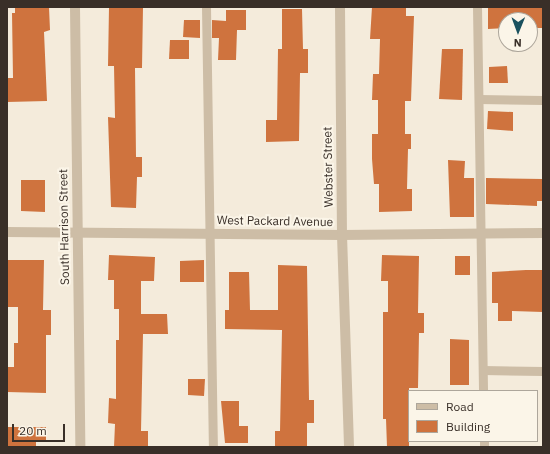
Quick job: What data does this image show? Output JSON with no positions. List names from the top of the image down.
{
  "streets": {
    "street": ["Webster Street", "West Packard Avenue", "South Harrison Street"]
  },
  "crossings": [
    ["Webster Street", "West Packard Avenue"],
    ["West Packard Avenue", "South Harrison Street"]
  ],
  "legend": ["Road", "Building"],
  "scale_bar": "20 m",
  "north": "bottom"
}
